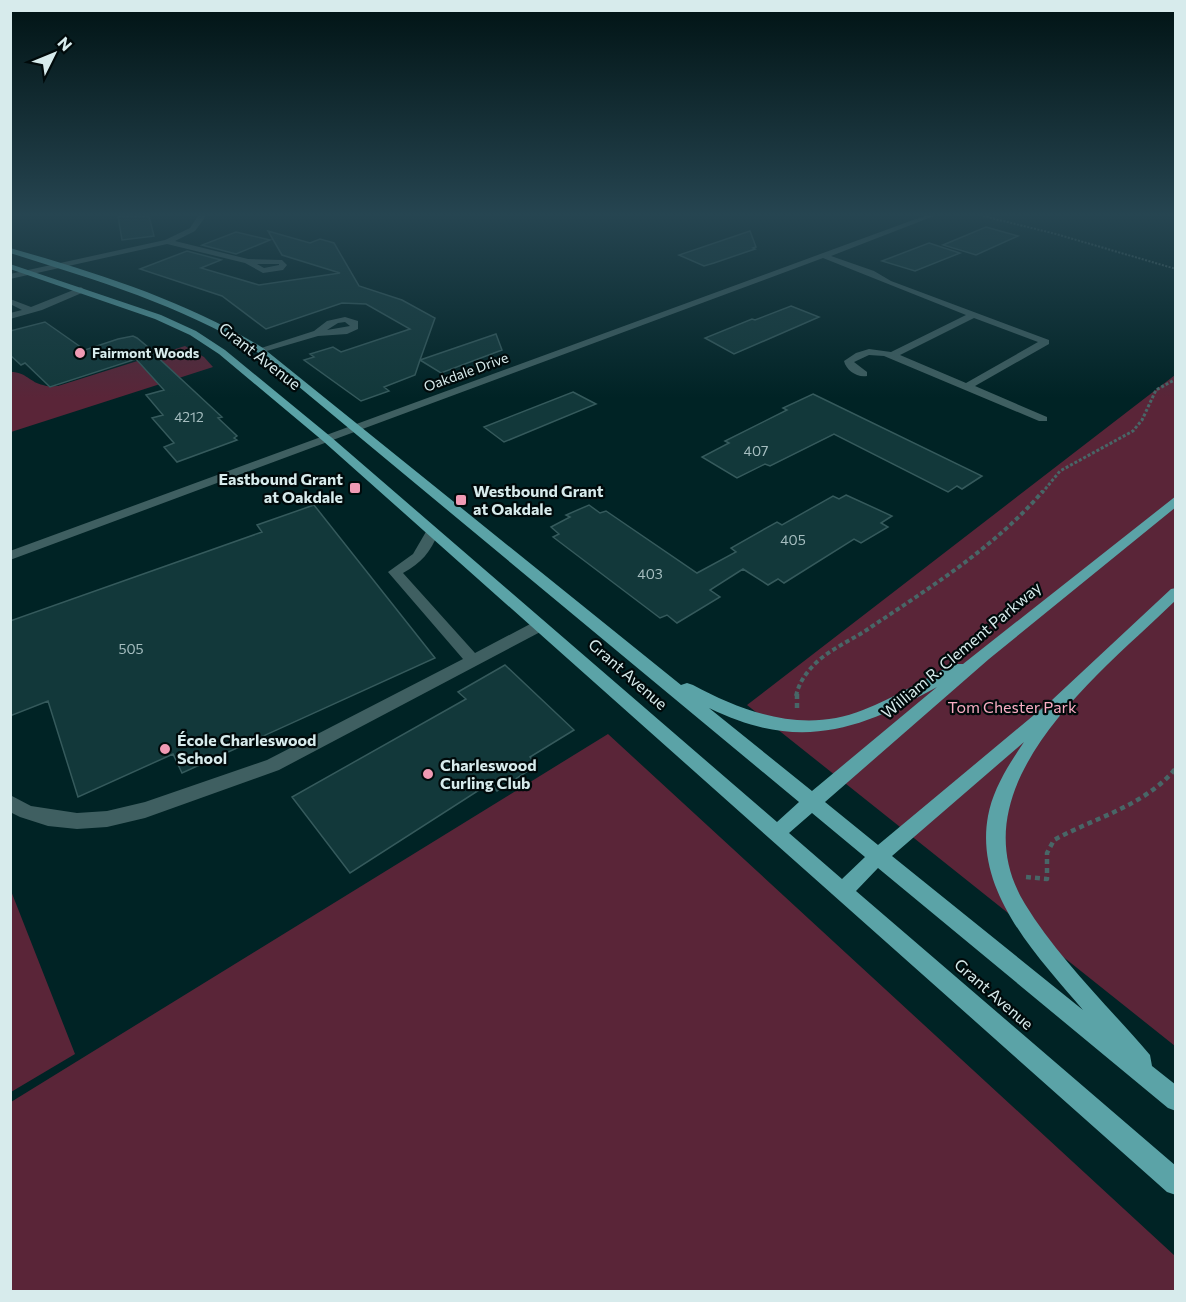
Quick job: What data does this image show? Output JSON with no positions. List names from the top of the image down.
{
  "streets": {
    "main road": ["Grant Avenue", "William R. Clement Parkway"],
    "street": ["Oakdale Drive"]
  },
  "crossings": [
    ["Grant Avenue", "Oakdale Drive"],
    ["Grant Avenue", "William R. Clement Parkway"]
  ],
  "parks": ["Tom Chester Park"],
  "places": {
    "other": ["Fairmont Woods", "École Charleswood School", "Charleswood Curling Club"],
    "transit": ["Eastbound Grant at Oakdale", "Westbound Grant at Oakdale"]
  },
  "house_numbers": [
    "4212",
    "407",
    "405",
    "403",
    "505"
  ],
  "north": "top right"
}
